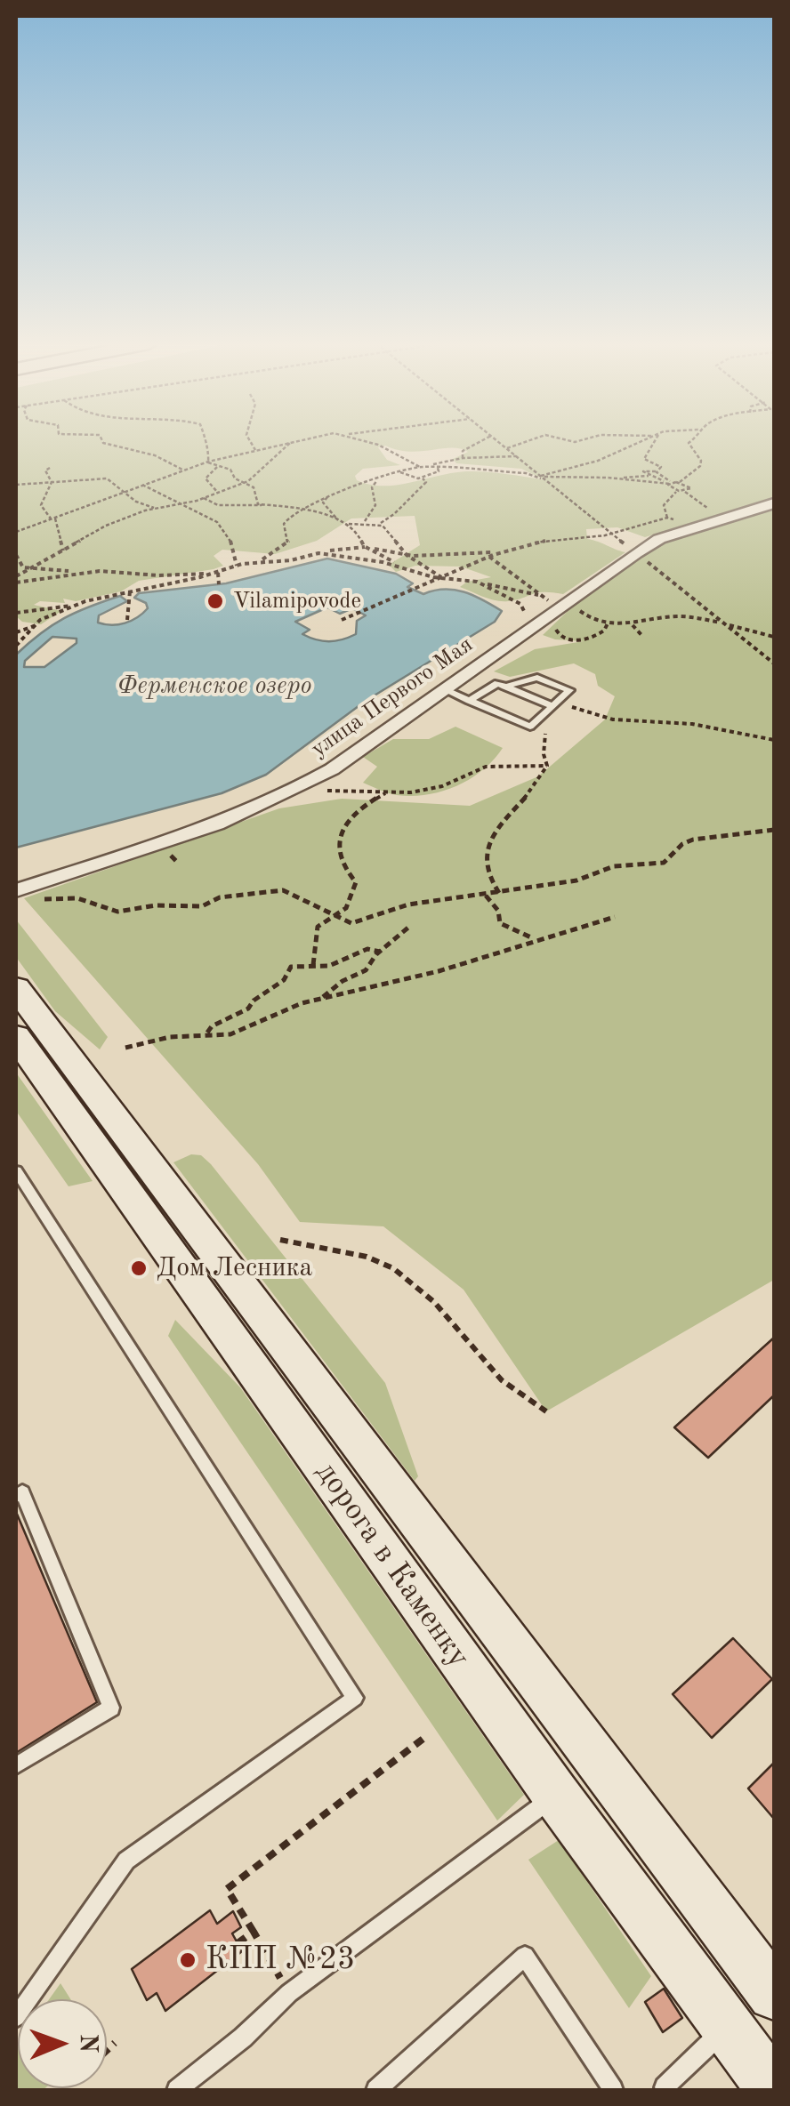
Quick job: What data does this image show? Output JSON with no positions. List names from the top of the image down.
{
  "streets": {
    "main road": ["дорога в Каменку"],
    "street": ["улица Первого Мая"]
  },
  "water": ["Ферменское озеро"],
  "places": ["Vilamipovode", "Дом Лесника", "КПП №23"],
  "north": "right"
}
